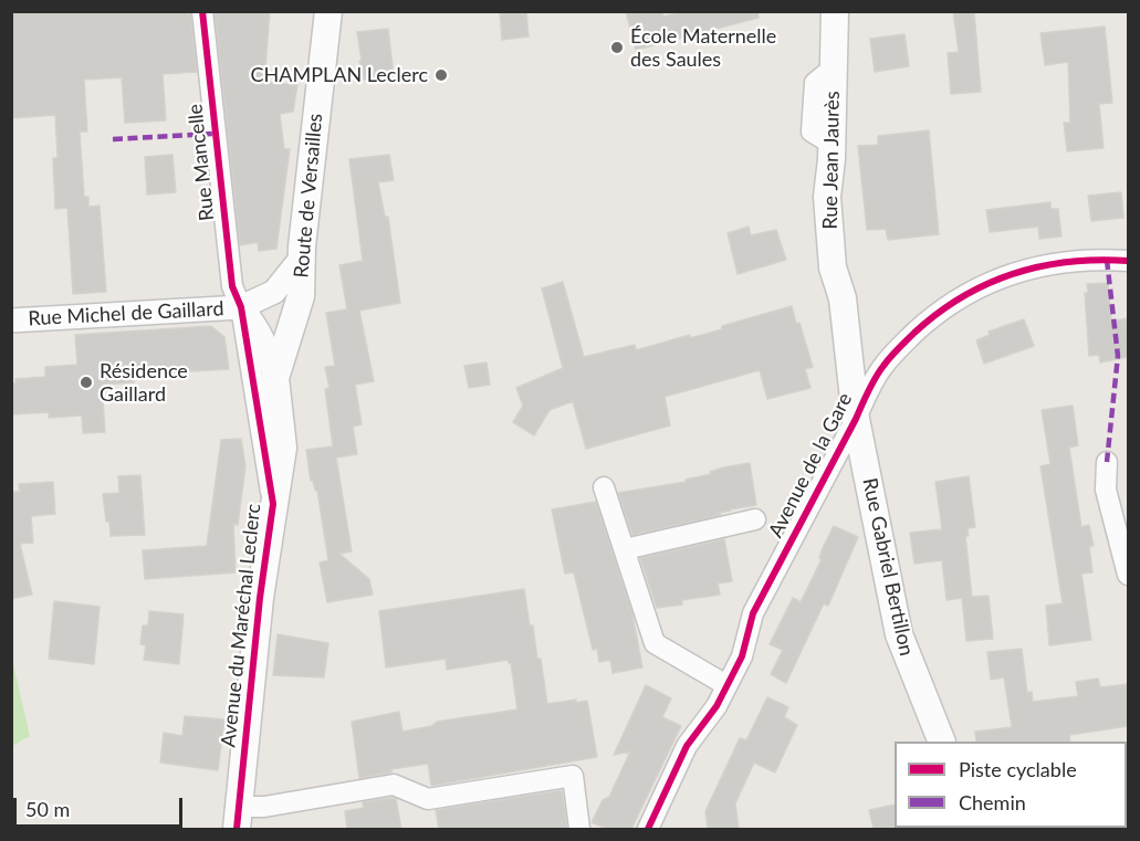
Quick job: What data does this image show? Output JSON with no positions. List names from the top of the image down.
{
  "streets": {
    "main road": [
      "Rue Jean Jaurès",
      "Route de Versailles",
      "Rue Gabriel Bertillon",
      "Avenue du Maréchal Leclerc"
    ],
    "street": ["Rue Mancelle", "Rue Michel de Gaillard", "Avenue de la Gare"]
  },
  "crossings": [
    ["Rue Jean Jaurès", "Rue Gabriel Bertillon"],
    ["Rue Mancelle", "Route de Versailles"],
    ["Rue Mancelle", "Rue Michel de Gaillard"],
    ["Rue Mancelle", "Avenue du Maréchal Leclerc"],
    ["Route de Versailles", "Rue Michel de Gaillard"],
    ["Route de Versailles", "Avenue du Maréchal Leclerc"],
    ["Rue Michel de Gaillard", "Avenue du Maréchal Leclerc"],
    ["Avenue de la Gare", "Rue Gabriel Bertillon"]
  ],
  "places": ["École Maternelle des Saules", "CHAMPLAN Leclerc", "Résidence Gaillard"],
  "legend": ["Piste cyclable", "Chemin"],
  "scale_bar": "50 m"
}
